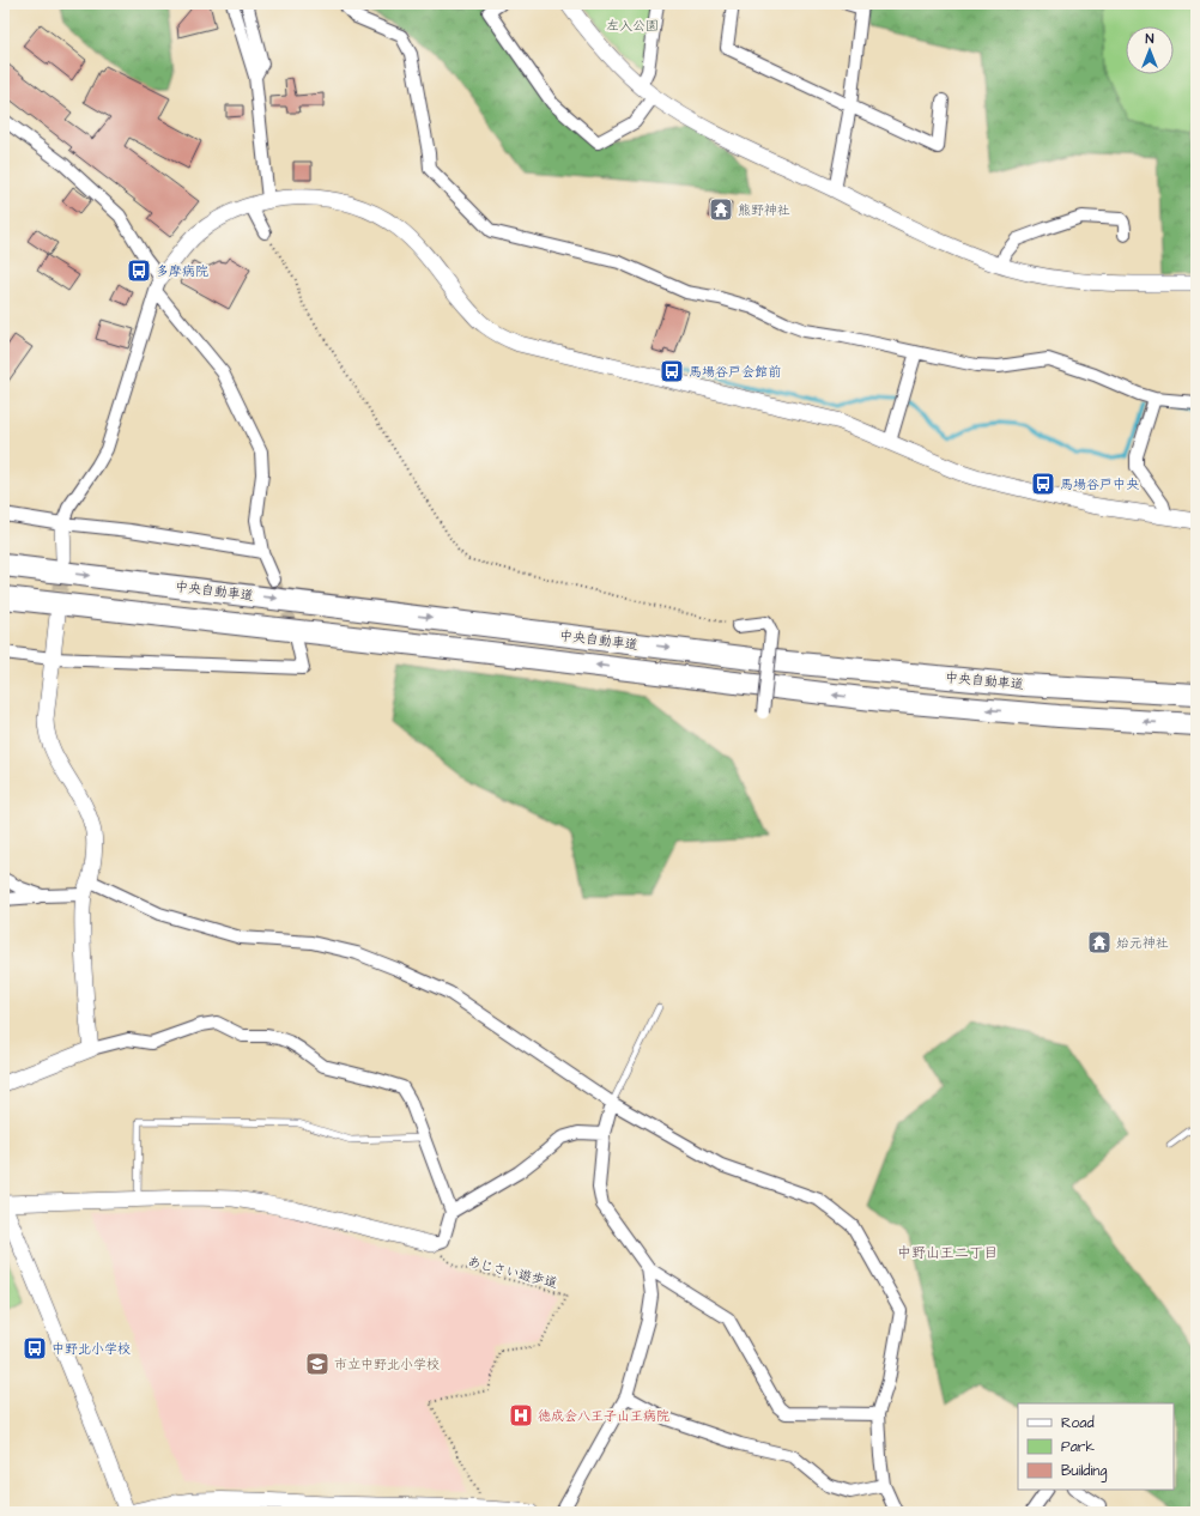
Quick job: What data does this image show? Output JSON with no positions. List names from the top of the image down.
{
  "streets": {
    "highway": ["中央自動車道"],
    "path": ["あじさい遊歩道"]
  },
  "districts": ["中野山王二丁目"],
  "parks": ["左入公園"],
  "places": {
    "temple": ["熊野神社", "始元神社"],
    "bus stop": [
      "多摩病院",
      "馬場谷戸会館前",
      "馬場谷戸中央",
      "中野北小学校"
    ],
    "school or university": ["市立中野北小学校"],
    "hospital": ["徳成会八王子山王病院"]
  },
  "legend": ["Road", "Park", "Building"],
  "north": "top"
}
